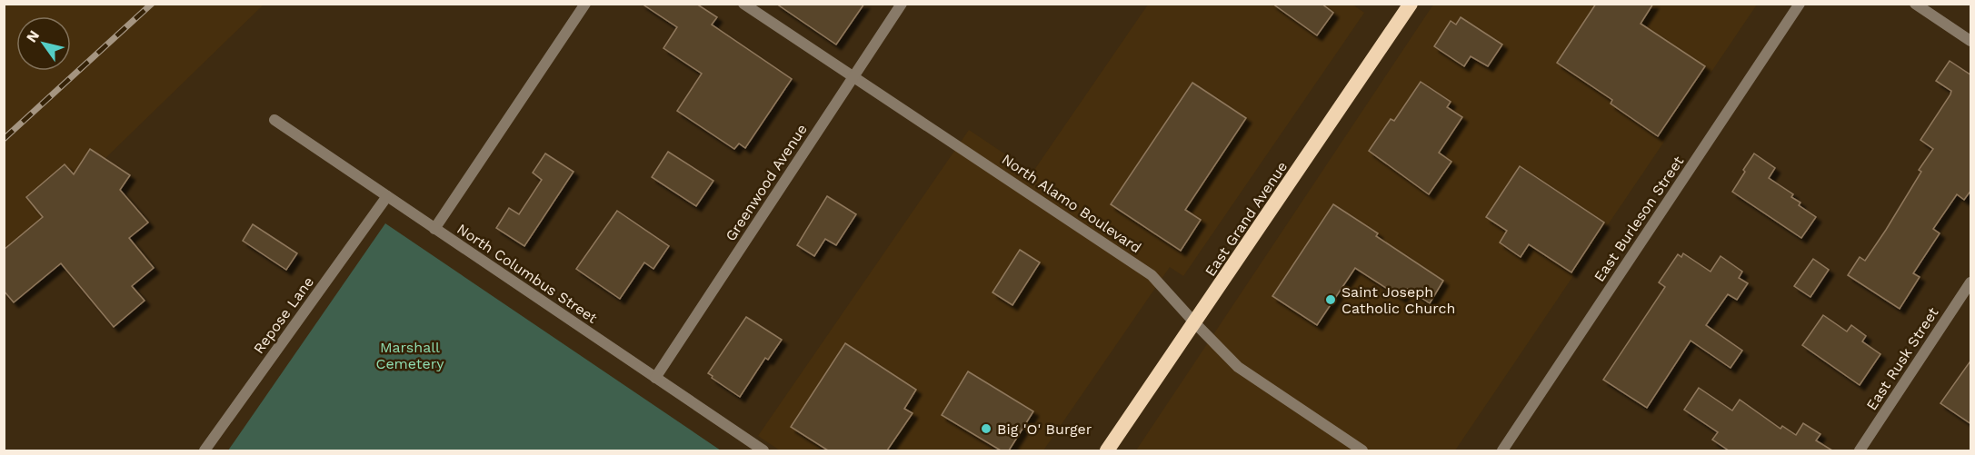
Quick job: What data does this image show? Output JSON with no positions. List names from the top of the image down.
{
  "streets": {
    "highway": ["East Grand Avenue"],
    "street": [
      "Greenwood Avenue",
      "North Alamo Boulevard",
      "East Burleson Street",
      "North Columbus Street",
      "Repose Lane",
      "East Rusk Street"
    ]
  },
  "crossings": [
    ["Greenwood Avenue", "North Alamo Boulevard"],
    ["Greenwood Avenue", "North Columbus Street"],
    ["North Alamo Boulevard", "East Grand Avenue"],
    ["North Columbus Street", "Repose Lane"]
  ],
  "parks": ["Marshall Cemetery"],
  "places": ["Saint Joseph Catholic Church", "Big 'O' Burger"],
  "north": "top left"
}
